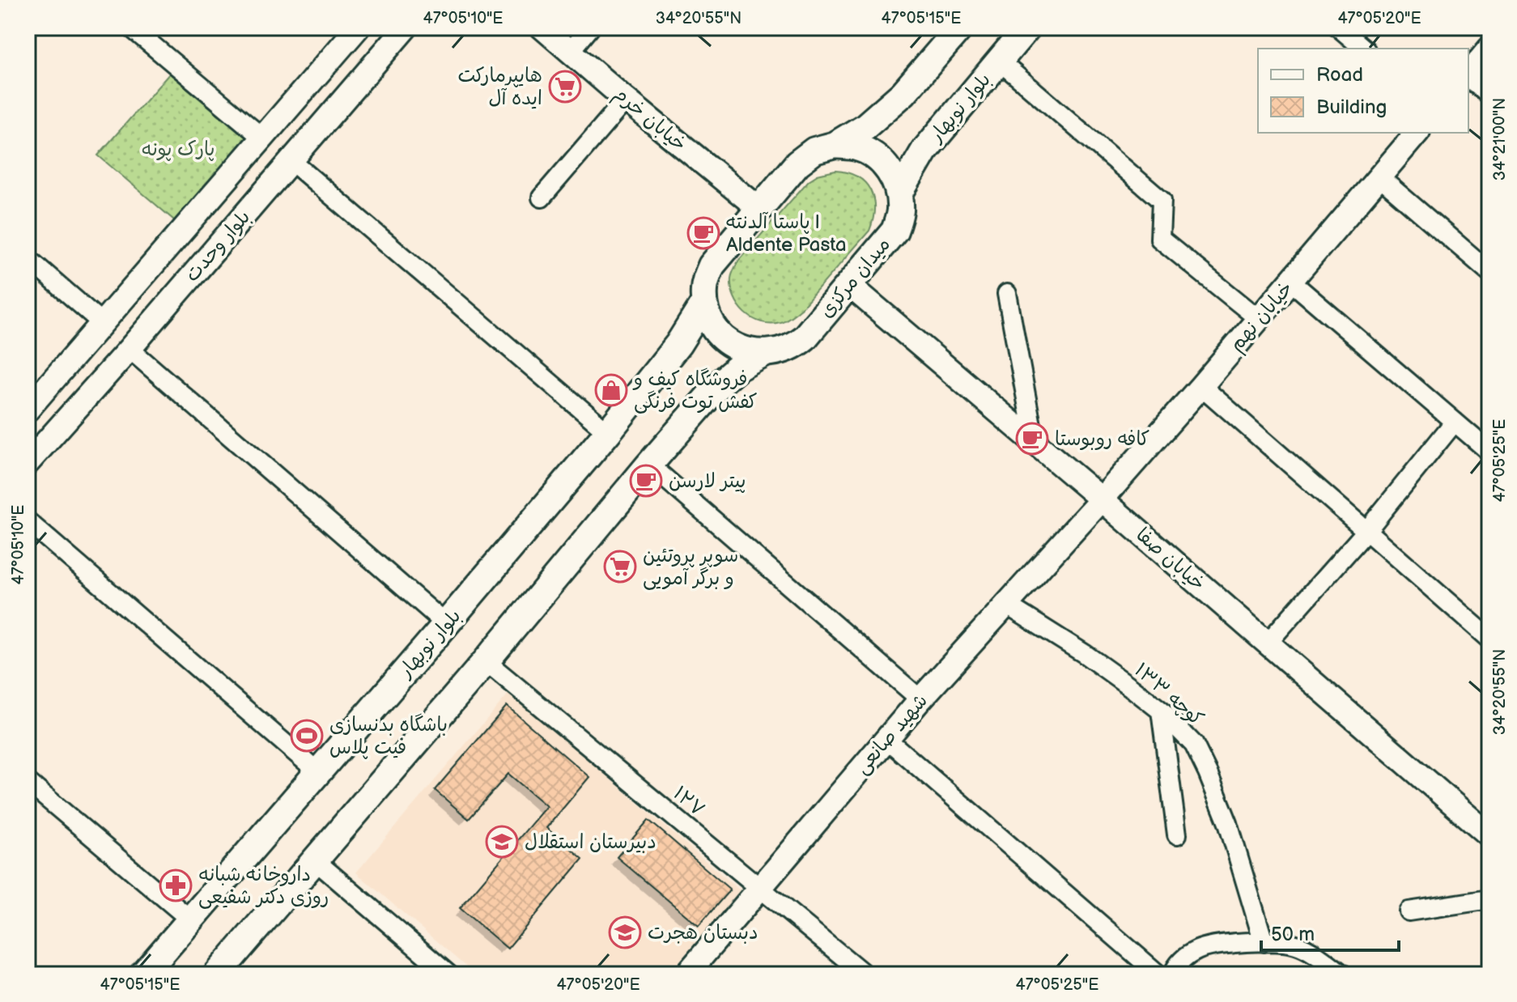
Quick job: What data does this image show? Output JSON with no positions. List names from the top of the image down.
{
  "streets": {
    "main road": ["بلوار نوبهار", "میدان مرکزی"],
    "street": [
      "خیابان خرم",
      "بلوار وحدت",
      "خیابان نهم",
      "خیابان صفا",
      "کوچه ۱۳۳",
      "شهید صانعی",
      "۱۲۷"
    ]
  },
  "crossings": [
    ["بلوار نوبهار", "میدان مرکزی"],
    ["میدان مرکزی", "خیابان صفا"],
    ["خیابان نهم", "خیابان صفا"],
    ["خیابان نهم", "شهید صانعی"],
    ["خیابان صفا", "شهید صانعی"],
    ["کوچه ۱۳۳", "شهید صانعی"],
    ["شهید صانعی", "۱۲۷"]
  ],
  "parks": ["پارک پونه"],
  "places": {
    "supermarket": ["هایپرمارکت ایده آل", "سوپر پروتئین و برگر آمویی"],
    "cafe": ["پاستا آلدنته | Aldente Pasta", "کافه روبوستا", "پیتر لارسن"],
    "shop": ["فروشگاه کیف و کفش توت فرنگی"],
    "sports": ["باشگاه بدنسازی فیت پلاس"],
    "school or university": ["دبیرستان استقلال", "دبستان هجرت"],
    "pharmacy": ["داروخانه شبانه روزی دکتر شفیعی"]
  },
  "legend": ["Road", "Building"],
  "scale_bar": "50 m",
  "coordinates": [
    "47°05'10\"E",
    "34°20'55\"N",
    "47°05'15\"E",
    "47°05'20\"E",
    "34°21'00\"N",
    "47°05'25\"E"
  ]
}
